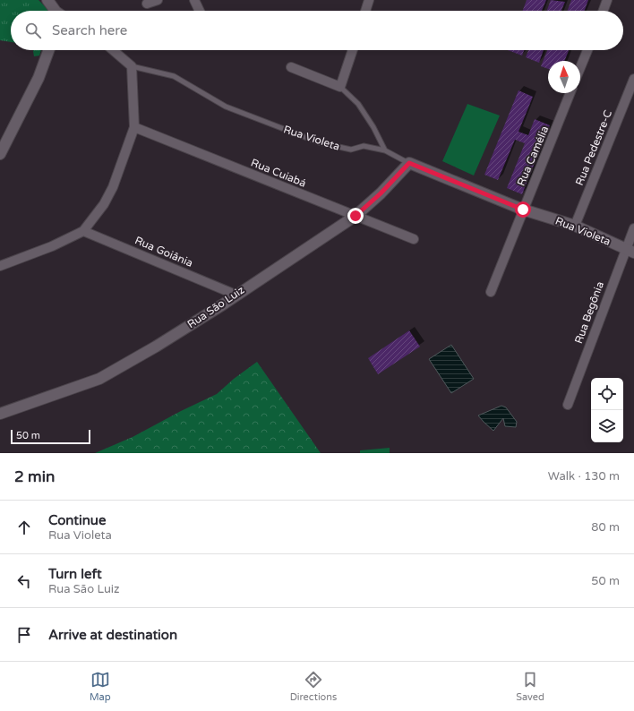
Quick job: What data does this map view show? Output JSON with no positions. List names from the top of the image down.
{
  "streets": {
    "street": [
      "Rua Violeta",
      "Rua Pedestre-C",
      "Rua Camélia",
      "Rua Cuiabá",
      "Rua Goiânia",
      "Rua São Luiz",
      "Rua Begônia"
    ]
  },
  "crossings": [
    ["Rua Violeta", "Rua Pedestre-C"],
    ["Rua Violeta", "Rua Camélia"],
    ["Rua Violeta", "Rua São Luiz"],
    ["Rua Violeta", "Rua Begônia"],
    ["Rua Cuiabá", "Rua São Luiz"],
    ["Rua Goiânia", "Rua São Luiz"]
  ],
  "scale_bar": "50 m",
  "north": "top",
  "page": {
    "search": "Search here",
    "scale": "50 m",
    "heading": ["2 min", "Walk · 130 m"],
    "list": [
      ["Continue", "Rua Violeta", "80 m"],
      ["Turn left", "Rua São Luiz", "50 m"],
      "Arrive at destination"
    ],
    "nav": ["Map", "Directions", "Saved"]
  }
}
